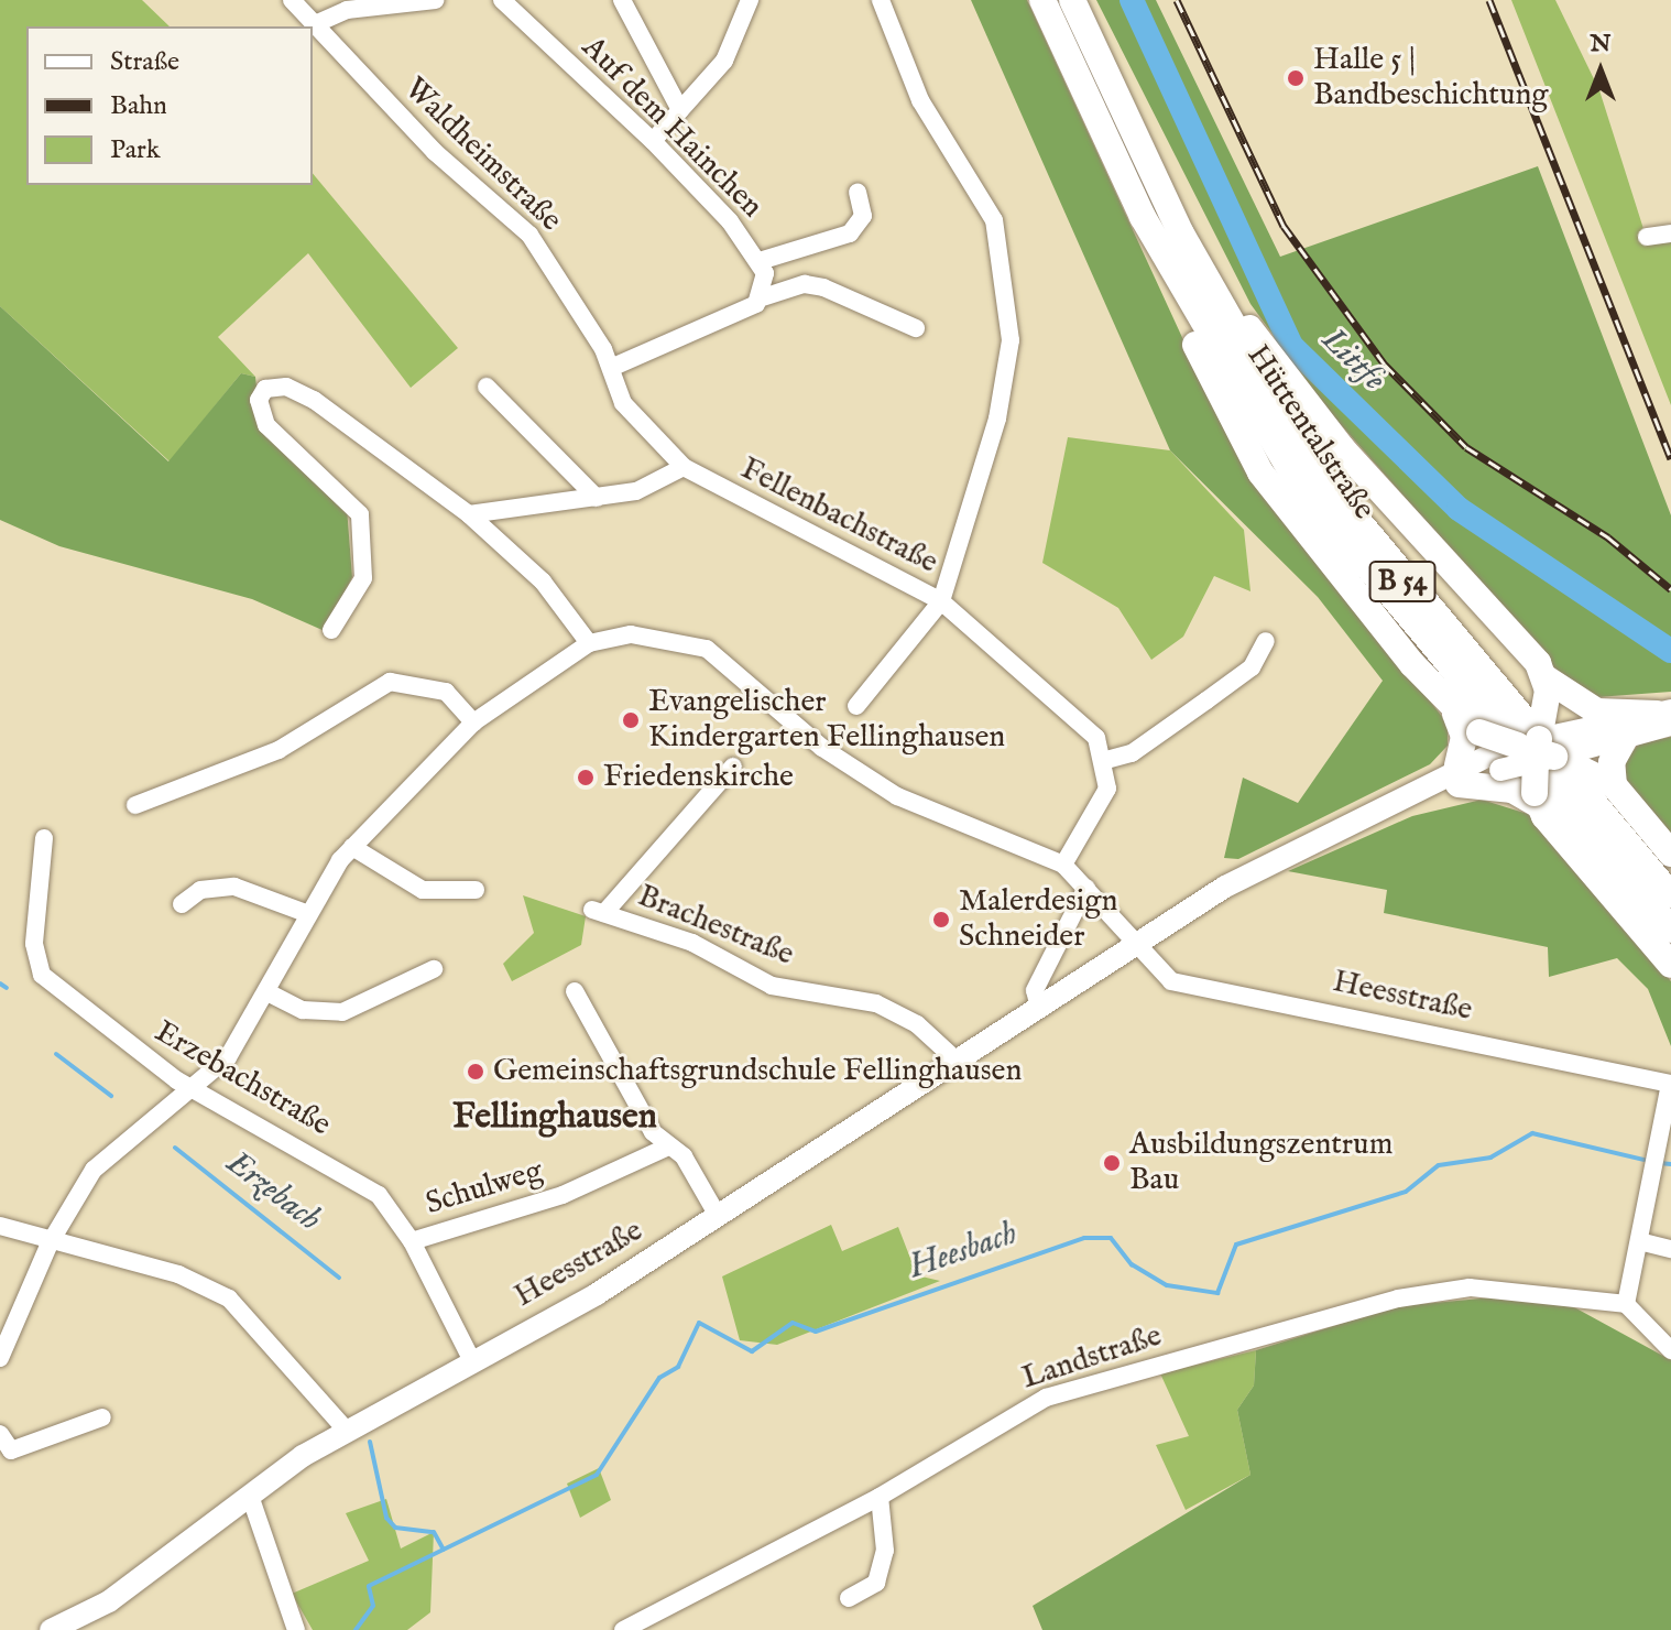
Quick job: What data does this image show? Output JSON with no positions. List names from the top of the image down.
{
  "streets": {
    "highway": ["Hüttentalstraße", "B 54"],
    "main road": ["Heesstraße"],
    "street": [
      "Auf dem Hainchen",
      "Waldheimstraße",
      "Fellenbachstraße",
      "Brachestraße",
      "Erzebachstraße",
      "Schulweg",
      "Landstraße"
    ]
  },
  "crossings": [
    ["Brachestraße", "Heesstraße"],
    ["Heesstraße", "Erzebachstraße"],
    ["Erzebachstraße", "Schulweg"]
  ],
  "districts": ["Fellinghausen"],
  "water": ["Littfe", "Erzebach", "Heesbach"],
  "places": [
    "Halle 5 | Bandbeschichtung",
    "Evangelischer Kindergarten Fellinghausen",
    "Friedenskirche",
    "Malerdesign Schneider",
    "Gemeinschaftsgrundschule Fellinghausen",
    "Ausbildungszentrum Bau"
  ],
  "legend": ["Straße", "Bahn", "Park"],
  "north": "top"
}
